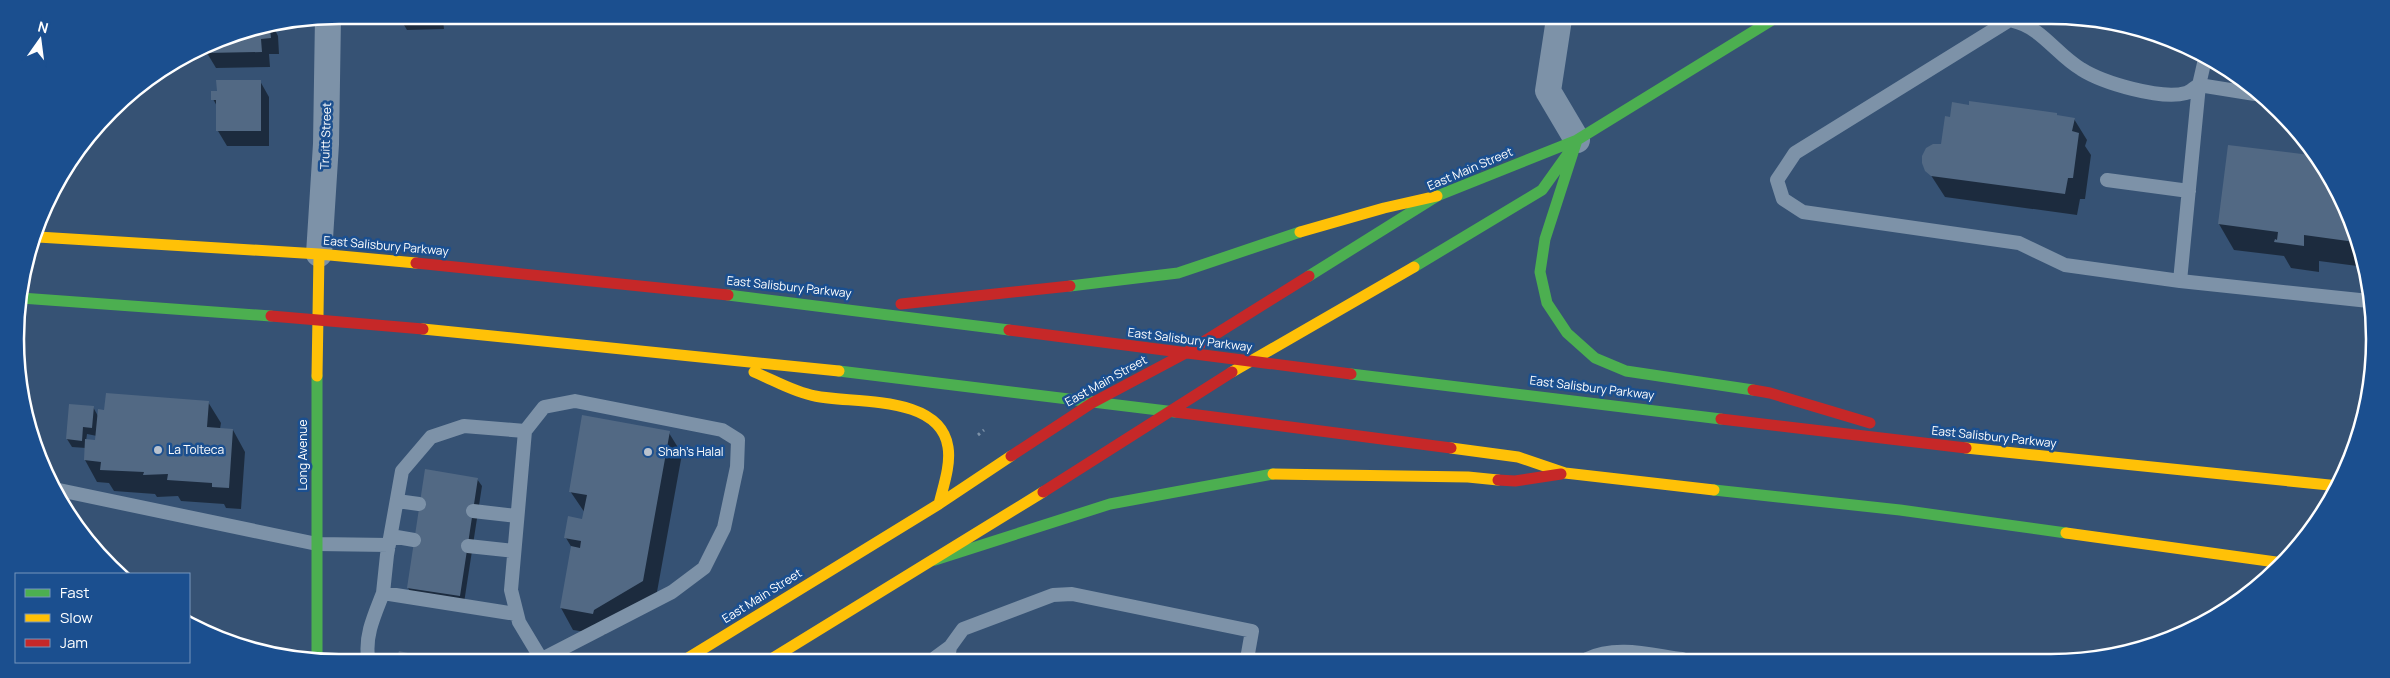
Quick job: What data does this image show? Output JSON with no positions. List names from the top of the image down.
{
  "streets": {
    "main road": ["East Main Street", "East Salisbury Parkway", "Long Avenue"],
    "street": ["Truitt Street"]
  },
  "crossings": [
    ["Truitt Street", "East Salisbury Parkway"],
    ["Truitt Street", "Long Avenue"],
    ["East Main Street", "East Salisbury Parkway"],
    ["East Salisbury Parkway", "Long Avenue"]
  ],
  "places": ["La Tolteca", "Shah’s Halal"],
  "legend": ["Fast", "Slow", "Jam"],
  "north": "top"
}
